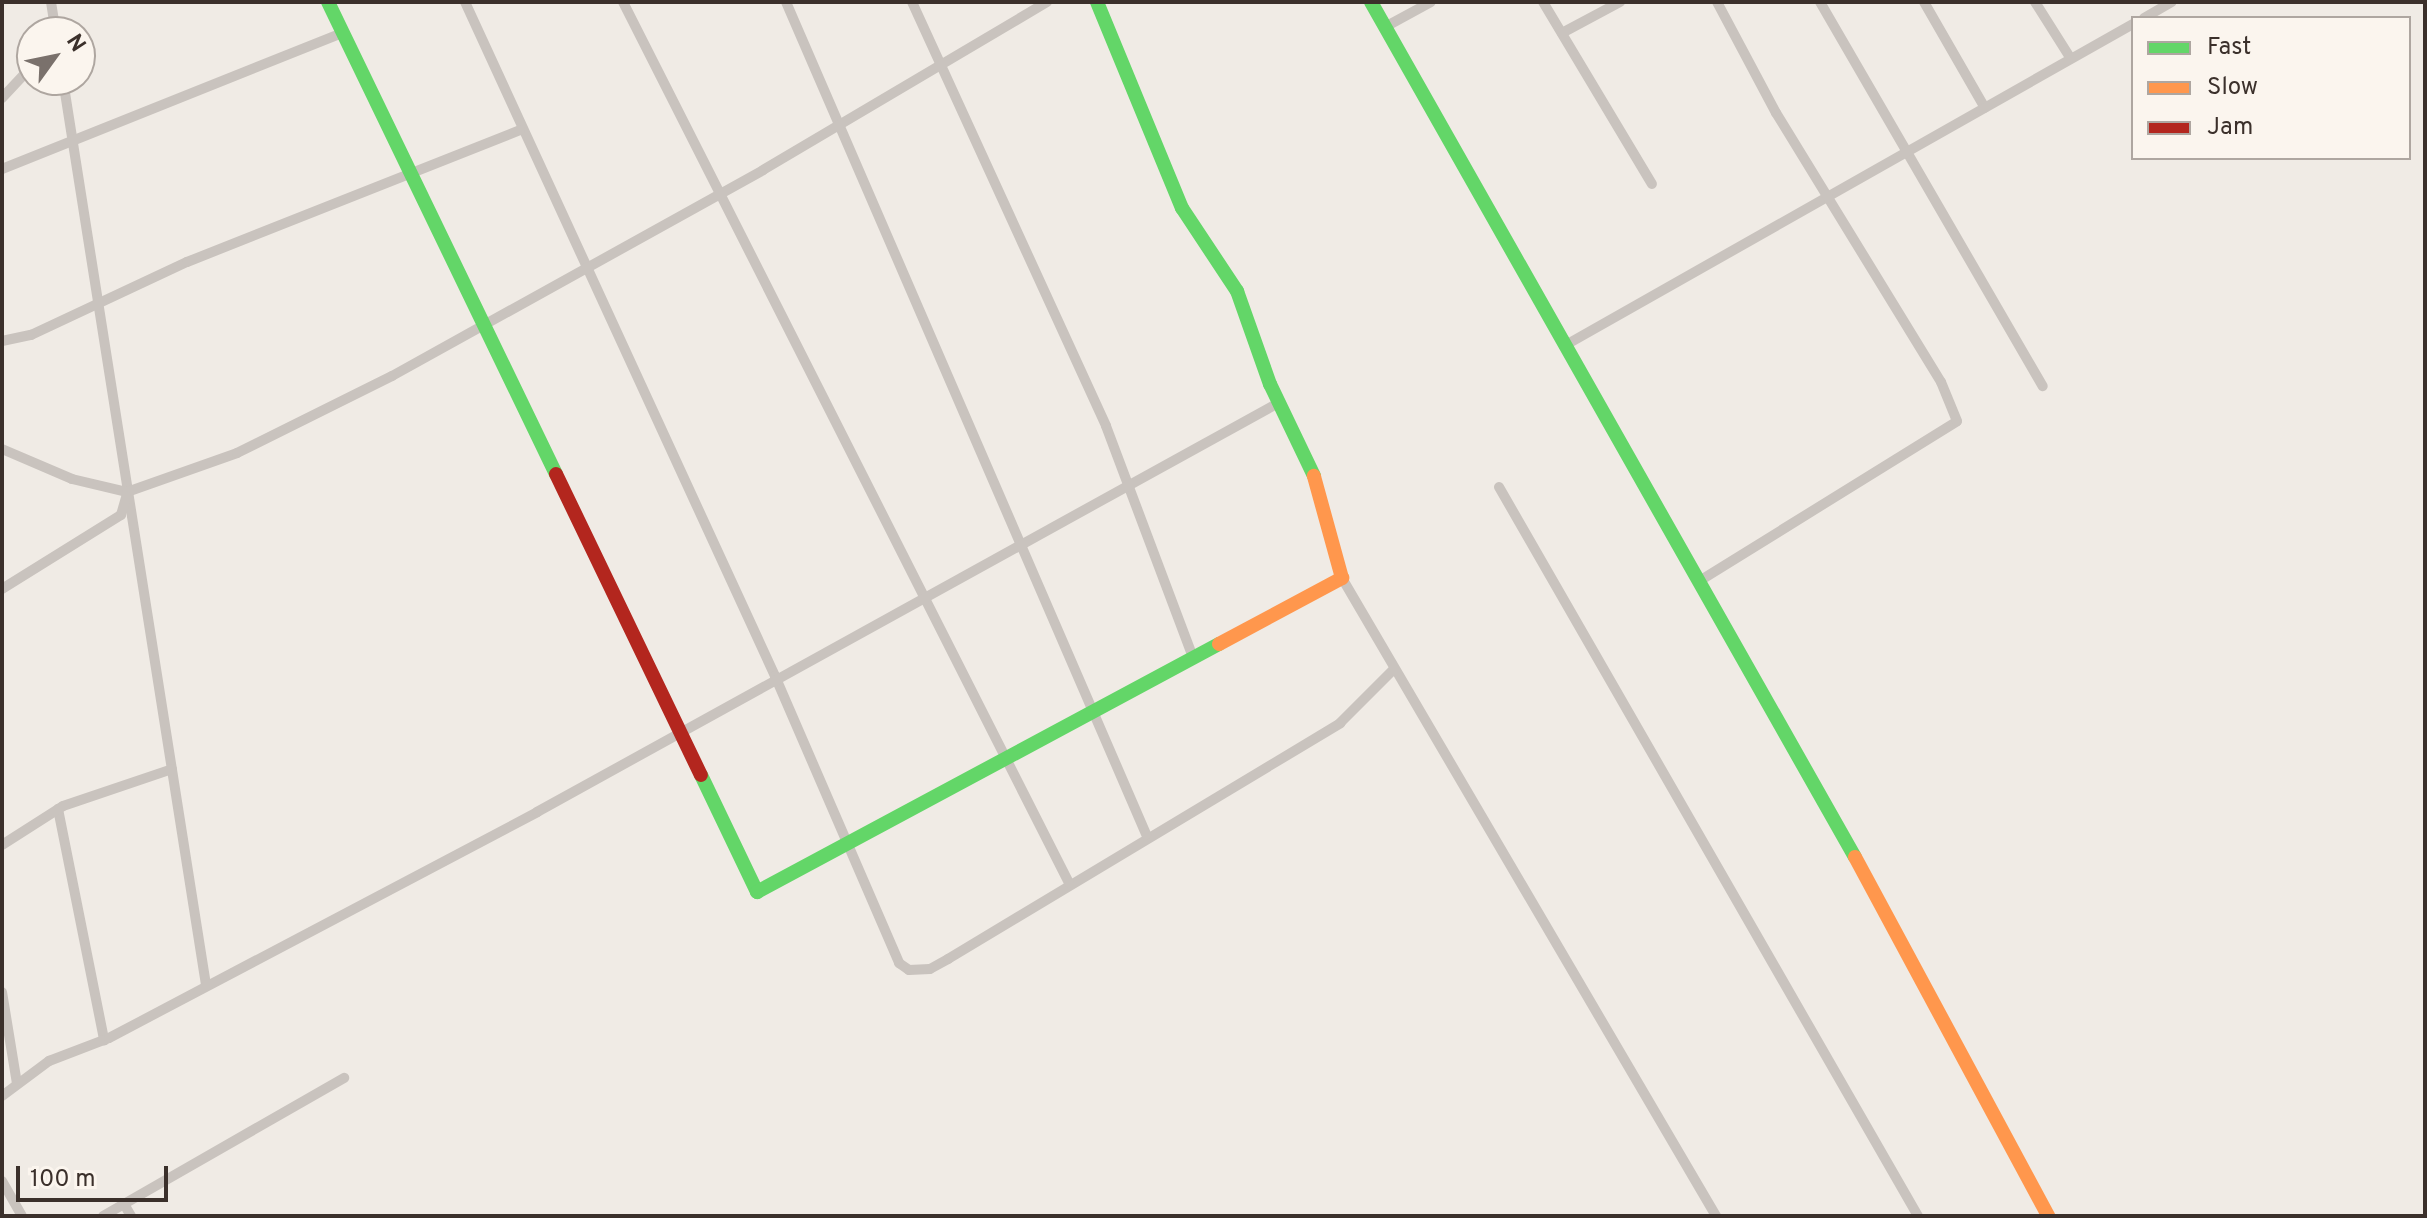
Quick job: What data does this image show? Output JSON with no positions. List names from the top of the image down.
{
  "legend": ["Fast", "Slow", "Jam"],
  "scale_bar": "100 m",
  "north": "top right"
}
